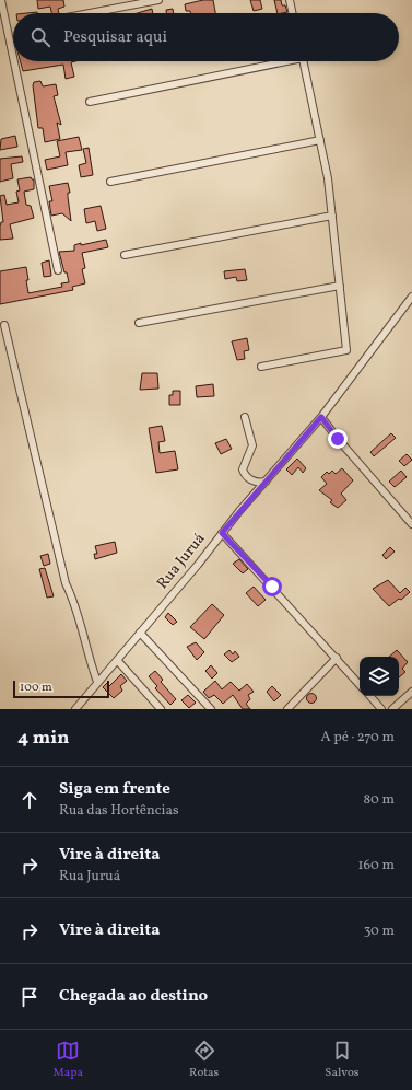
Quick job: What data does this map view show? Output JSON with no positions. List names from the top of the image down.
{
  "streets": {
    "street": ["Rua Juruá"]
  },
  "scale_bar": "100 m",
  "page": {
    "search": "Pesquisar aqui",
    "scale": "100 m",
    "heading": ["4 min", "A pé · 270 m"],
    "list": [
      ["Siga em frente", "Rua das Hortências", "80 m"],
      ["Vire à direita", "Rua Juruá", "160 m"],
      ["Vire à direita", "30 m"],
      "Chegada ao destino"
    ],
    "nav": ["Mapa", "Rotas", "Salvos"]
  }
}
